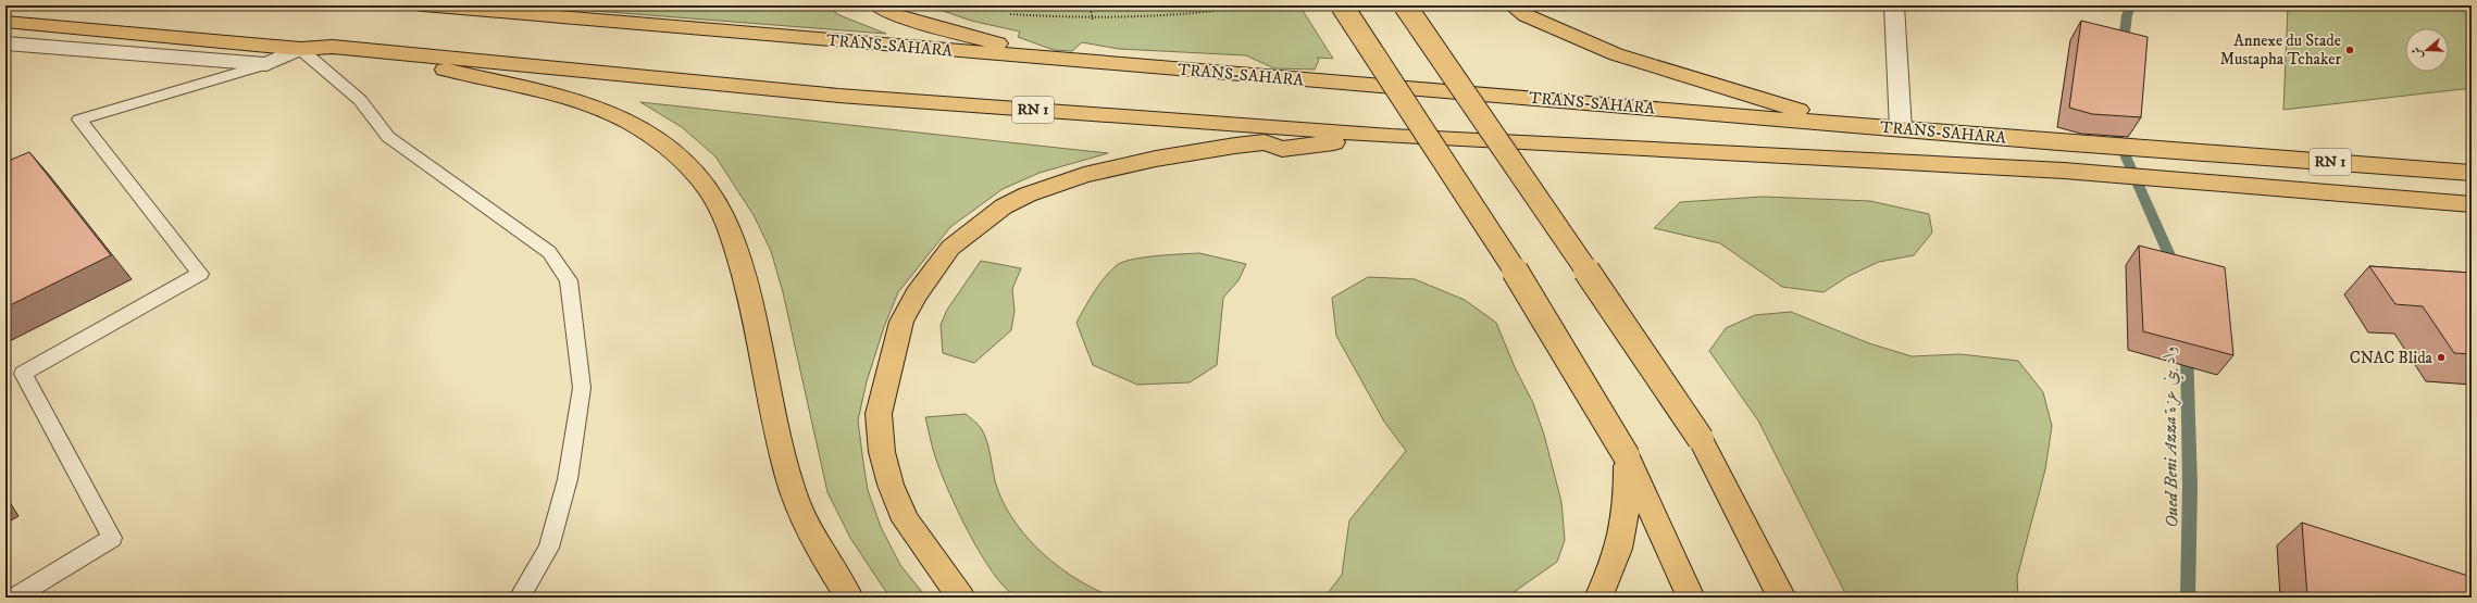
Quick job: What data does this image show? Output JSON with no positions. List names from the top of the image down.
{
  "streets": {
    "highway": ["TRANS-SAHARA", "RN 1"]
  },
  "water": ["Oued Beni Azza واد بني عزة"],
  "places": ["Annexe du Stade Mustapha Tchaker", "CNAC Blida"],
  "north": "left"
}
